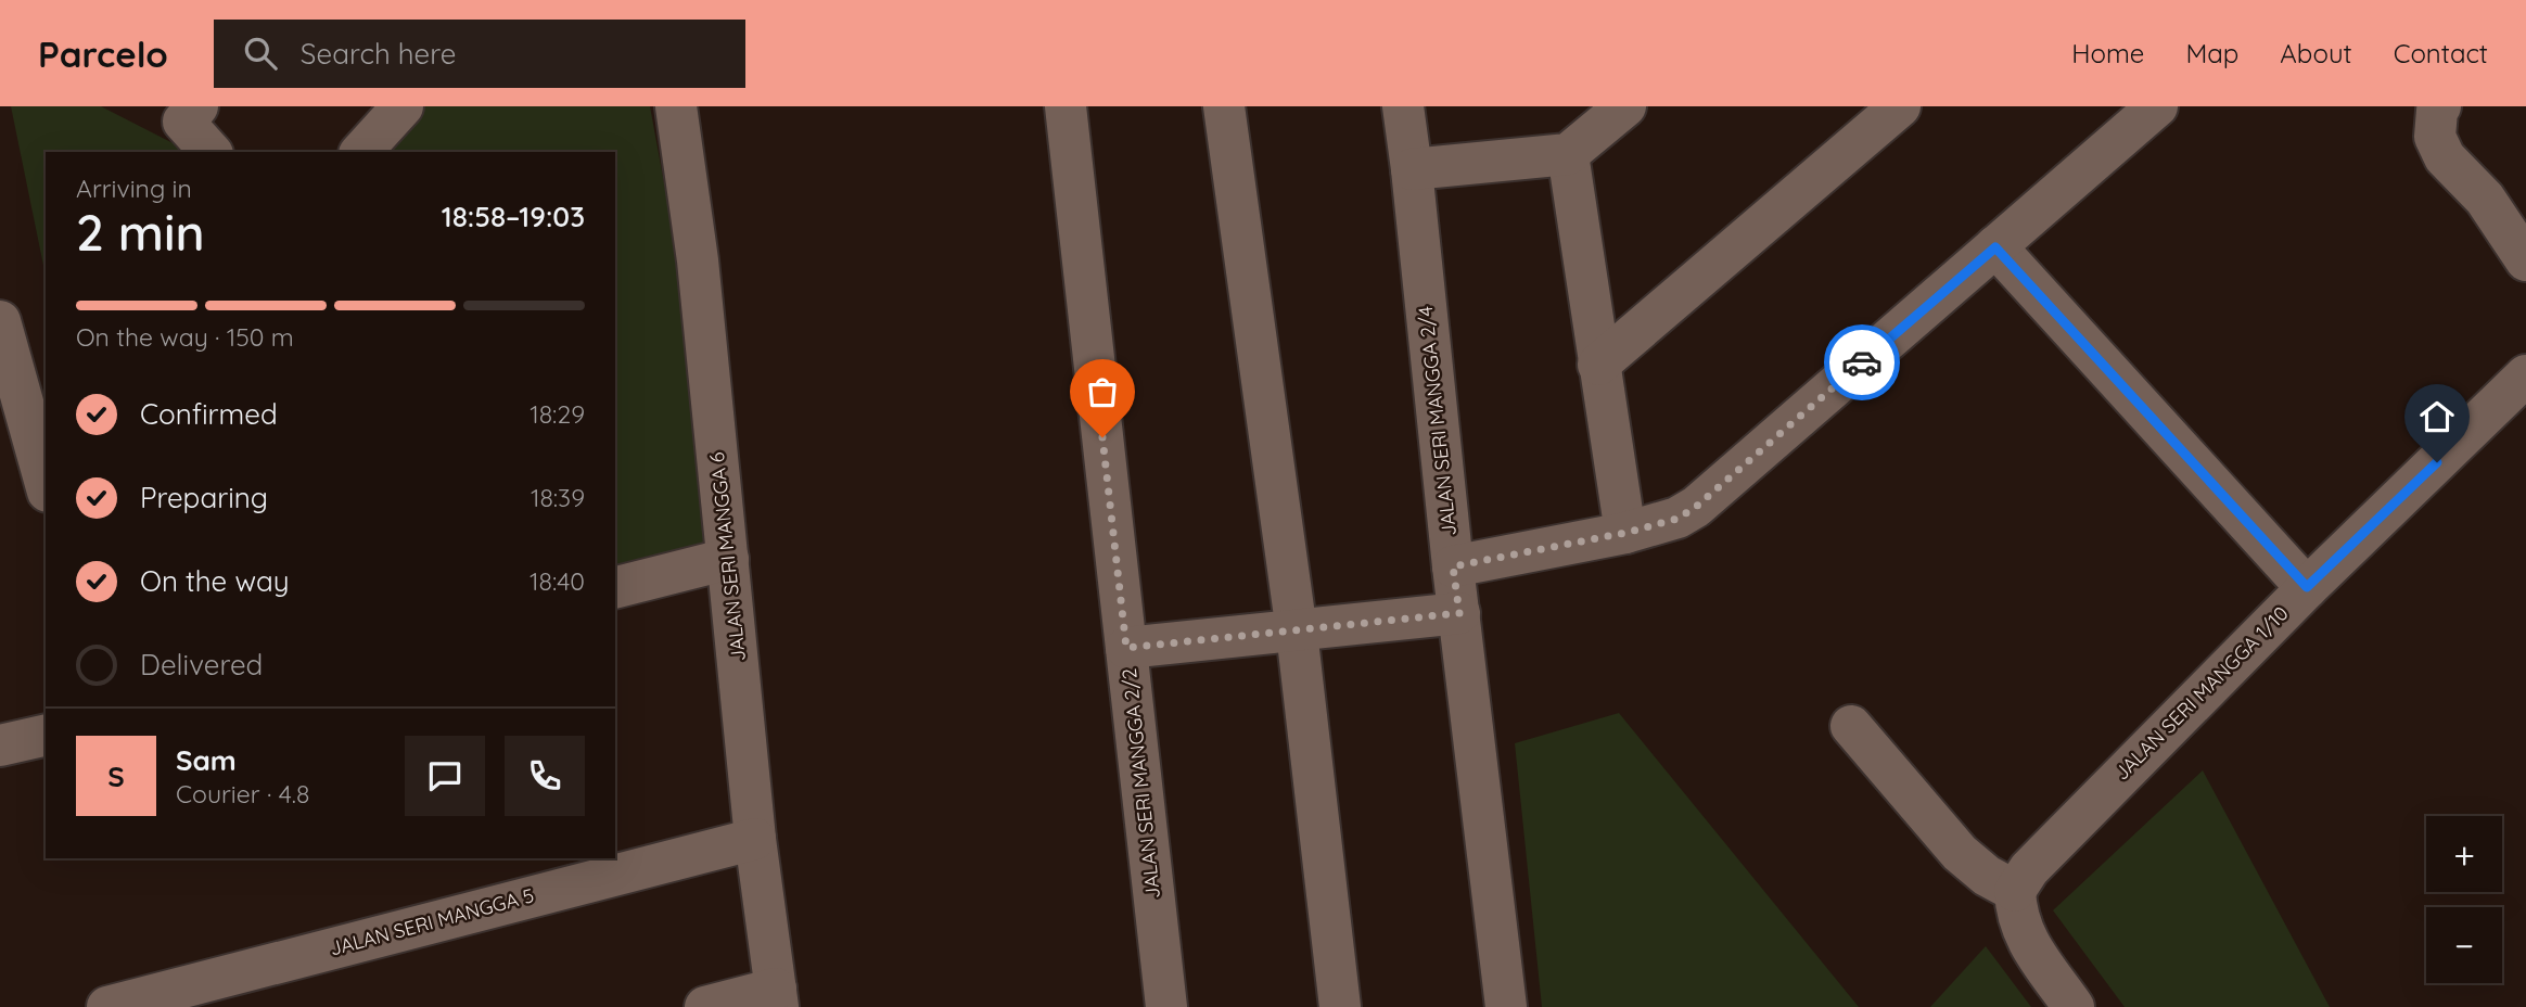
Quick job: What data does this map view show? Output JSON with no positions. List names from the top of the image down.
{
  "streets": {
    "street": [
      "JALAN SERI MANGGA 2/4",
      "JALAN SERI MANGGA 6",
      "JALAN SERI MANGGA 1/10",
      "JALAN SERI MANGGA 2/2",
      "JALAN SERI MANGGA 5"
    ]
  },
  "crossings": [
    ["JALAN SERI MANGGA 6", "JALAN SERI MANGGA 5"]
  ],
  "page": {
    "header": "Parcelo",
    "search": "Search here",
    "nav": [
      "Home",
      "Map",
      "About",
      "Contact"
    ],
    "heading": ["2 min", "Arriving in", "18:58–19:03"],
    "panel": ["Sam", "Courier · 4.8"],
    "bar": "On the way · 150 m",
    "list": [
      ["Confirmed", "18:29"],
      ["Preparing", "18:39"],
      ["On the way", "18:40"],
      "Delivered"
    ],
    "round": "S",
    "map_buttons": ["+", "−"]
  }
}
